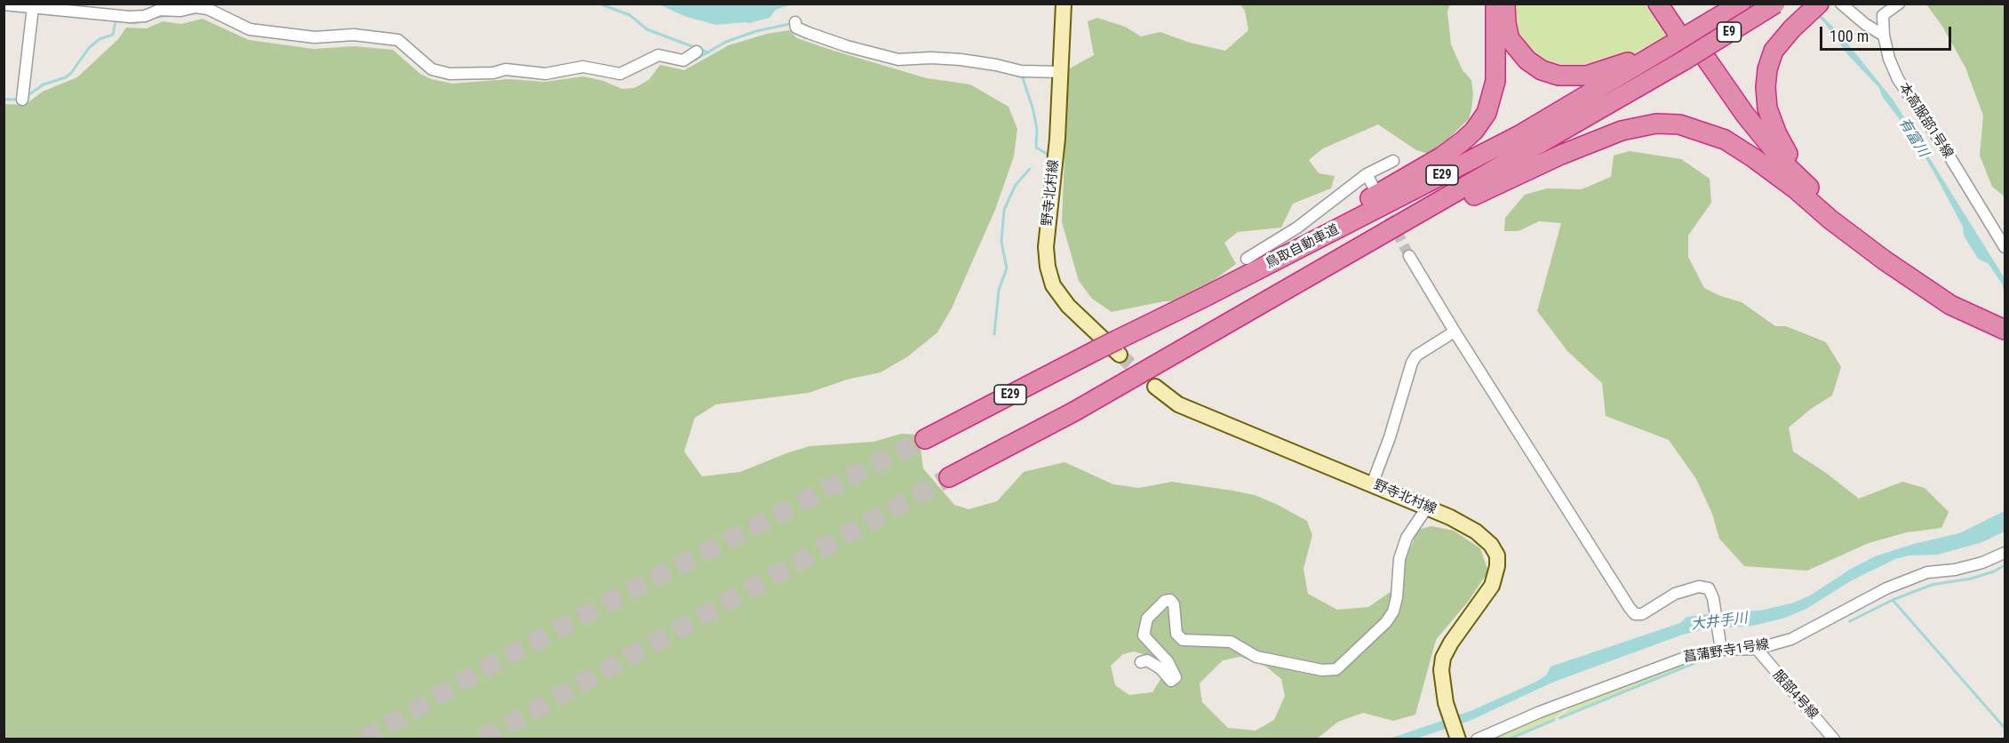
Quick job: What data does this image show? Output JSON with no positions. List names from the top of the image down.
{
  "streets": {
    "highway": ["E9", "E29", "鳥取自動車道"],
    "street": [
      "本高服部1号線",
      "野寺北村線",
      "菖蒲野寺1号線",
      "服部4号線"
    ]
  },
  "crossings": [
    ["E9", "鳥取自動車道"],
    ["野寺北村線", "鳥取自動車道"],
    ["菖蒲野寺1号線", "服部4号線"]
  ],
  "water": ["有富川", "大井手川"],
  "scale_bar": "100 m"
}
